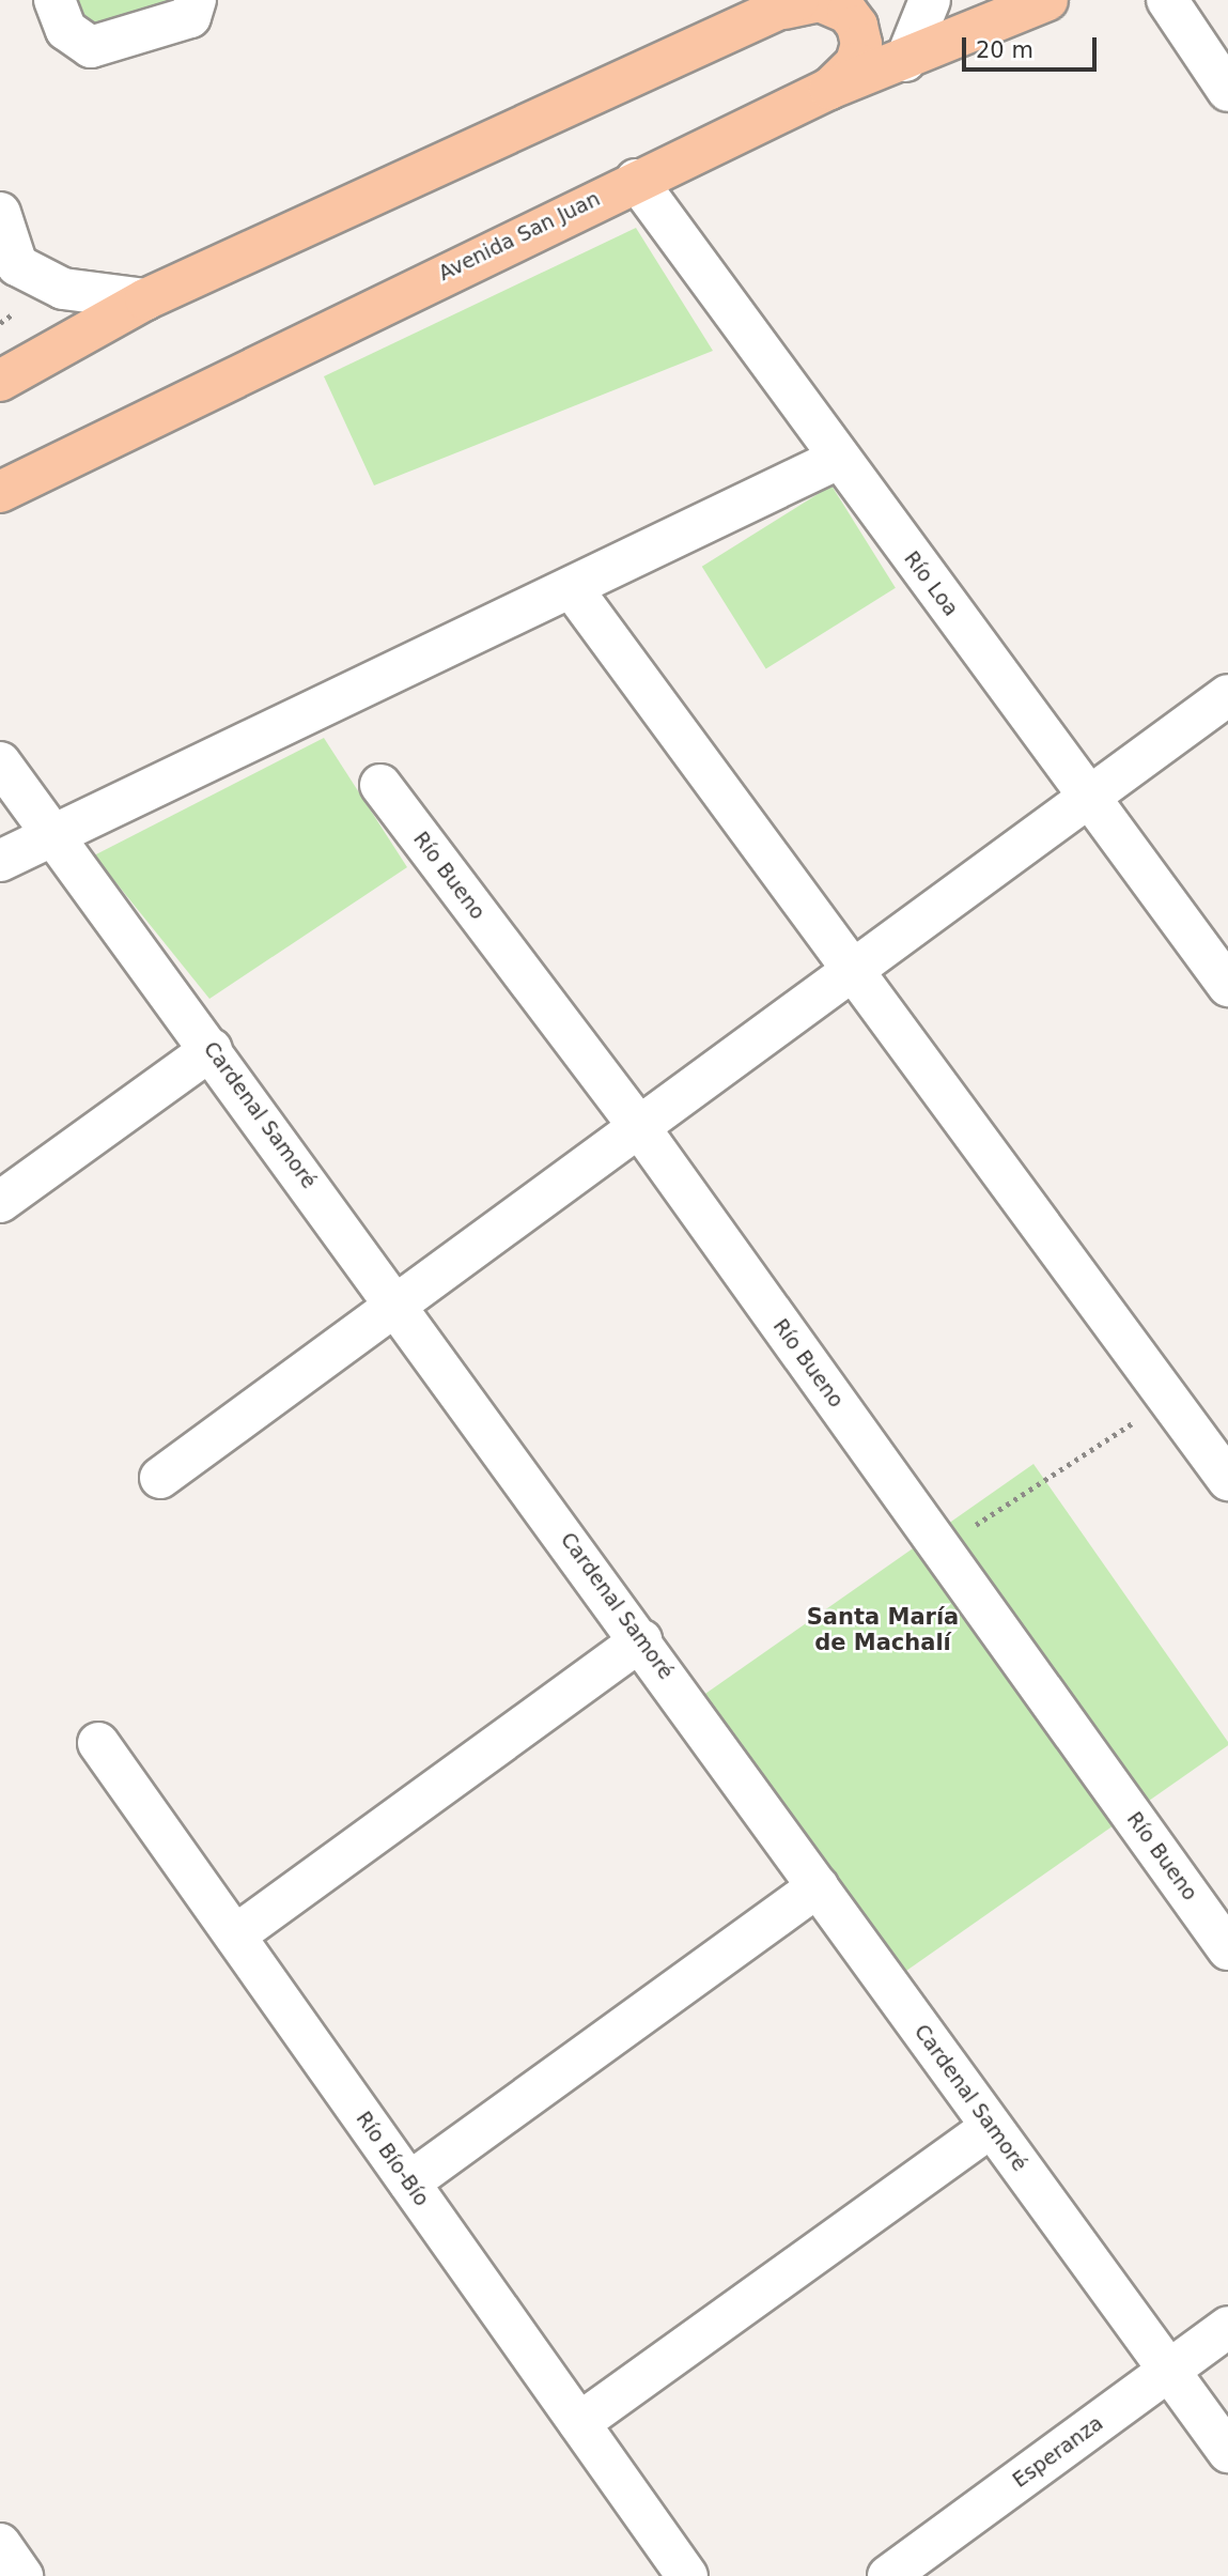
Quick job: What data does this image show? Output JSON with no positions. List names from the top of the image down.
{
  "streets": {
    "main road": ["Avenida San Juan"],
    "street": [
      "Río Loa",
      "Río Bueno",
      "Cardenal Samoré",
      "Río Bío-Bío",
      "Esperanza"
    ]
  },
  "crossings": [
    ["Avenida San Juan", "Río Loa"],
    ["Cardenal Samoré", "Esperanza"]
  ],
  "districts": ["Santa María de Machalí"],
  "scale_bar": "20 m"
}
